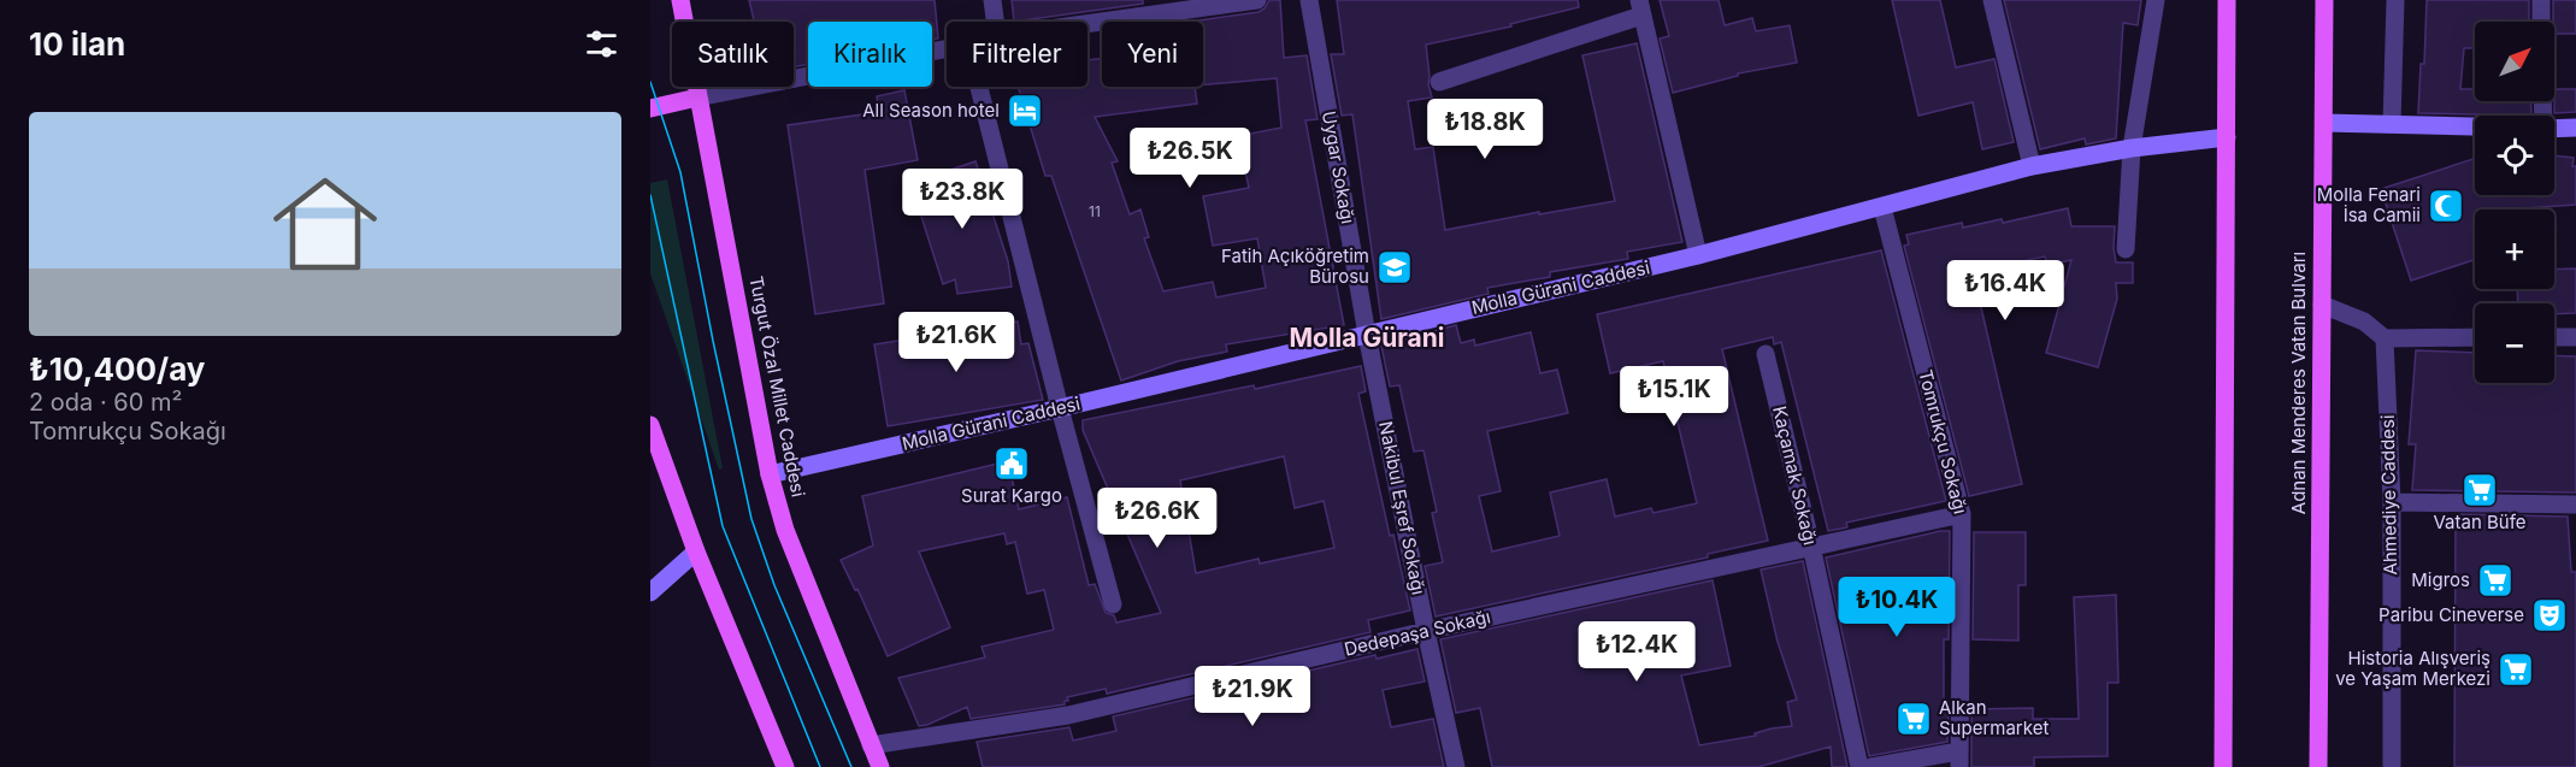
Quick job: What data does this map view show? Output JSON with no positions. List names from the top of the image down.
{
  "streets": {
    "main road": ["Adnan Menderes Vatan Bulvarı", "Turgut Özal Millet Caddesi"],
    "street": [
      "Uygar Sokağı",
      "Molla Gürani Caddesi",
      "Tomrukçu Sokağı",
      "Kaçamak Sokağı",
      "Ahmediye Caddesi",
      "Nakibul Eşref Sokağı",
      "Dedepaşa Sokağı"
    ]
  },
  "crossings": [
    ["Uygar Sokağı", "Molla Gürani Caddesi"],
    ["Uygar Sokağı", "Nakibul Eşref Sokağı"],
    ["Molla Gürani Caddesi", "Turgut Özal Millet Caddesi"],
    ["Molla Gürani Caddesi", "Tomrukçu Sokağı"],
    ["Molla Gürani Caddesi", "Nakibul Eşref Sokağı"],
    ["Turgut Özal Millet Caddesi", "Dedepaşa Sokağı"],
    ["Tomrukçu Sokağı", "Dedepaşa Sokağı"],
    ["Kaçamak Sokağı", "Dedepaşa Sokağı"],
    ["Nakibul Eşref Sokağı", "Dedepaşa Sokağı"]
  ],
  "districts": ["Molla Gürani"],
  "places": {
    "hotel": ["All Season hotel"],
    "mosque": ["Molla Fenari İsa Camii"],
    "school or university": ["Fatih Açıköğretim Bürosu"],
    "public building": ["Surat Kargo"],
    "supermarket": [
      "Vatan Büfe",
      "Migros",
      "Historia Alışveriş ve Yaşam Merkezi",
      "Alkan Supermarket"
    ],
    "theatre": ["Paribu Cineverse"]
  },
  "house_numbers": ["11"],
  "north": "top right",
  "page": {
    "heading": "10 ilan",
    "map_buttons": ["+", "−"],
    "chip": [
      "Satılık",
      "Kiralık",
      "Filtreler",
      "Yeni"
    ],
    "list": [
      {
        "name": "₺10,400/ay",
        "note": "2 oda · 60 m² · Tomrukçu Sokağı"
      }
    ],
    "price": [
      "₺18.8K",
      "₺26.5K",
      "₺23.8K",
      "₺16.4K",
      "₺21.6K",
      "₺15.1K",
      "₺26.6K",
      "₺10.4K",
      "₺12.4K",
      "₺21.9K"
    ]
  }
}
